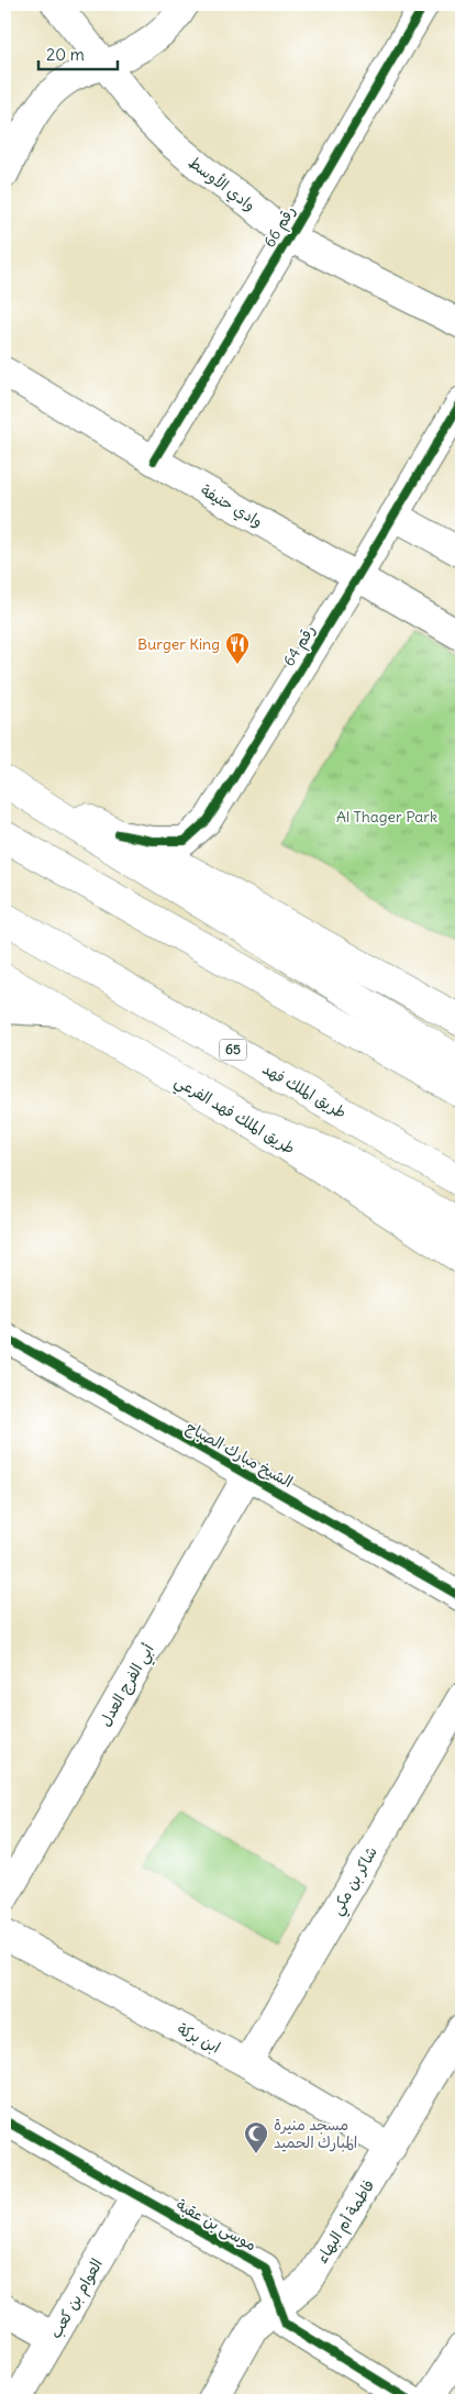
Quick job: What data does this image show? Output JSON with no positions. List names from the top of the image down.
{
  "streets": {
    "main road": ["65", "طريق الملك فهد", "طريق الملك فهد الفرعي"],
    "street": [
      "وادي الأوسط",
      "رقم 66",
      "وادي حنيفة",
      "رقم 64",
      "الشيخ مبارك الصباح",
      "أبي الفرج العدل",
      "شاكر بن مكي",
      "ابن بركة",
      "فاطمة أم البهاء",
      "موسى بن عقبة",
      "العوام بن كعب"
    ]
  },
  "crossings": [
    ["وادي الأوسط", "رقم 66"],
    ["رقم 66", "وادي حنيفة"],
    ["وادي حنيفة", "رقم 64"],
    ["الشيخ مبارك الصباح", "أبي الفرج العدل"],
    ["شاكر بن مكي", "ابن بركة"],
    ["ابن بركة", "فاطمة أم البهاء"],
    ["فاطمة أم البهاء", "موسى بن عقبة"],
    ["موسى بن عقبة", "العوام بن كعب"]
  ],
  "parks": ["Al Thager Park"],
  "places": {
    "restaurant": ["Burger King"],
    "mosque": ["مسجد منيرة المبارك الحميد"]
  },
  "scale_bar": "20 m"
}
